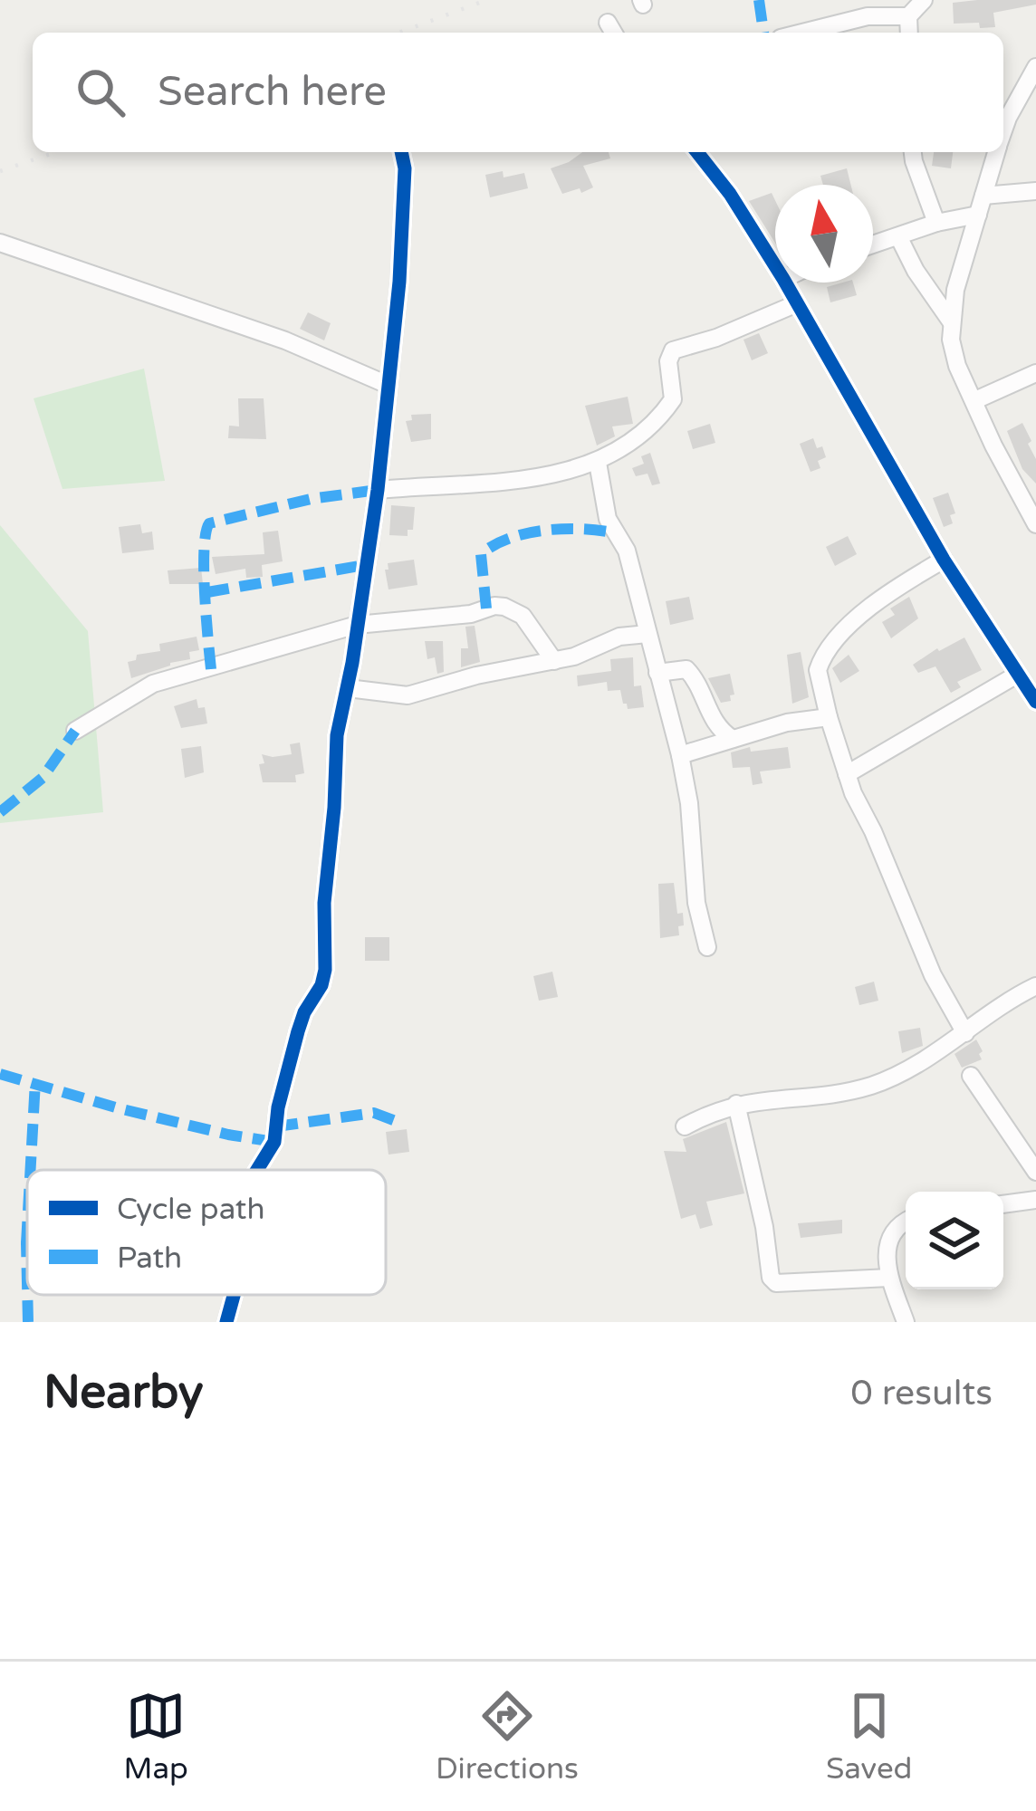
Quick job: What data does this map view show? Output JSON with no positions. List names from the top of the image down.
{
  "legend": ["Cycle path", "Path"],
  "north": "top",
  "page": {
    "search": "Search here",
    "heading": ["Nearby", "0 results"],
    "nav": ["Map", "Directions", "Saved"]
  }
}
